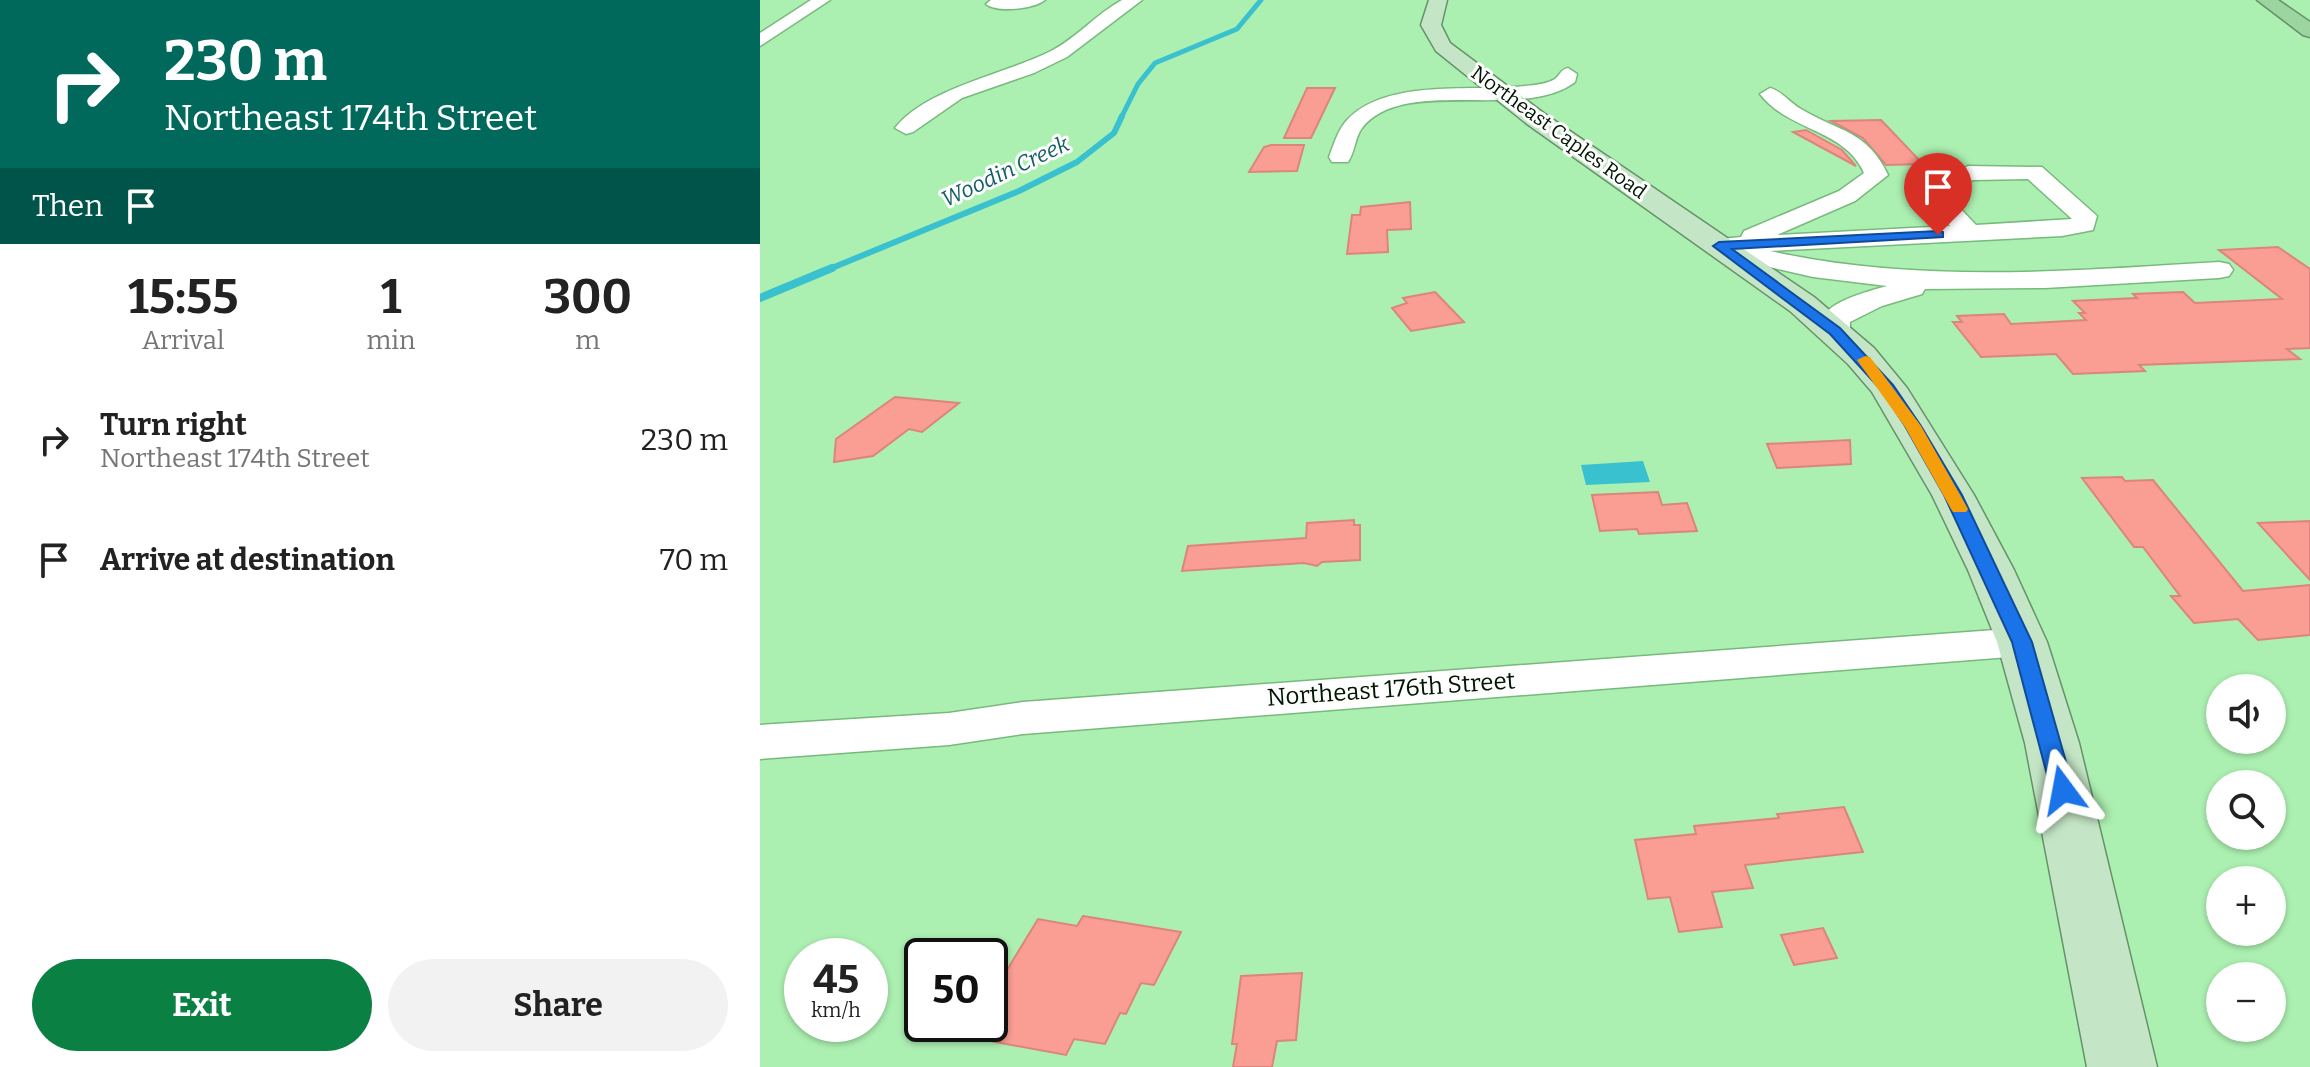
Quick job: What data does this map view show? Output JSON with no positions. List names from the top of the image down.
{
  "streets": {
    "main road": ["Northeast Caples Road"],
    "street": ["Northeast 176th Street"]
  },
  "crossings": [
    ["Northeast Caples Road", "Northeast 176th Street"]
  ],
  "water": ["Woodin Creek"],
  "page": {
    "turn": ["230 m", "Northeast 174th Street"],
    "then": "Then",
    "eta": [
      "15:55",
      "Arrival",
      "1",
      "min",
      "300",
      "m"
    ],
    "list": [
      {
        "name": "Turn right",
        "note": "Northeast 174th Street",
        "value": "230 m"
      },
      {
        "name": "Arrive at destination",
        "value": "70 m"
      }
    ],
    "map_buttons": ["+", "−"],
    "speed": "45 km/h",
    "limit": "50",
    "buttons": ["Exit", "Share"]
  }
}
